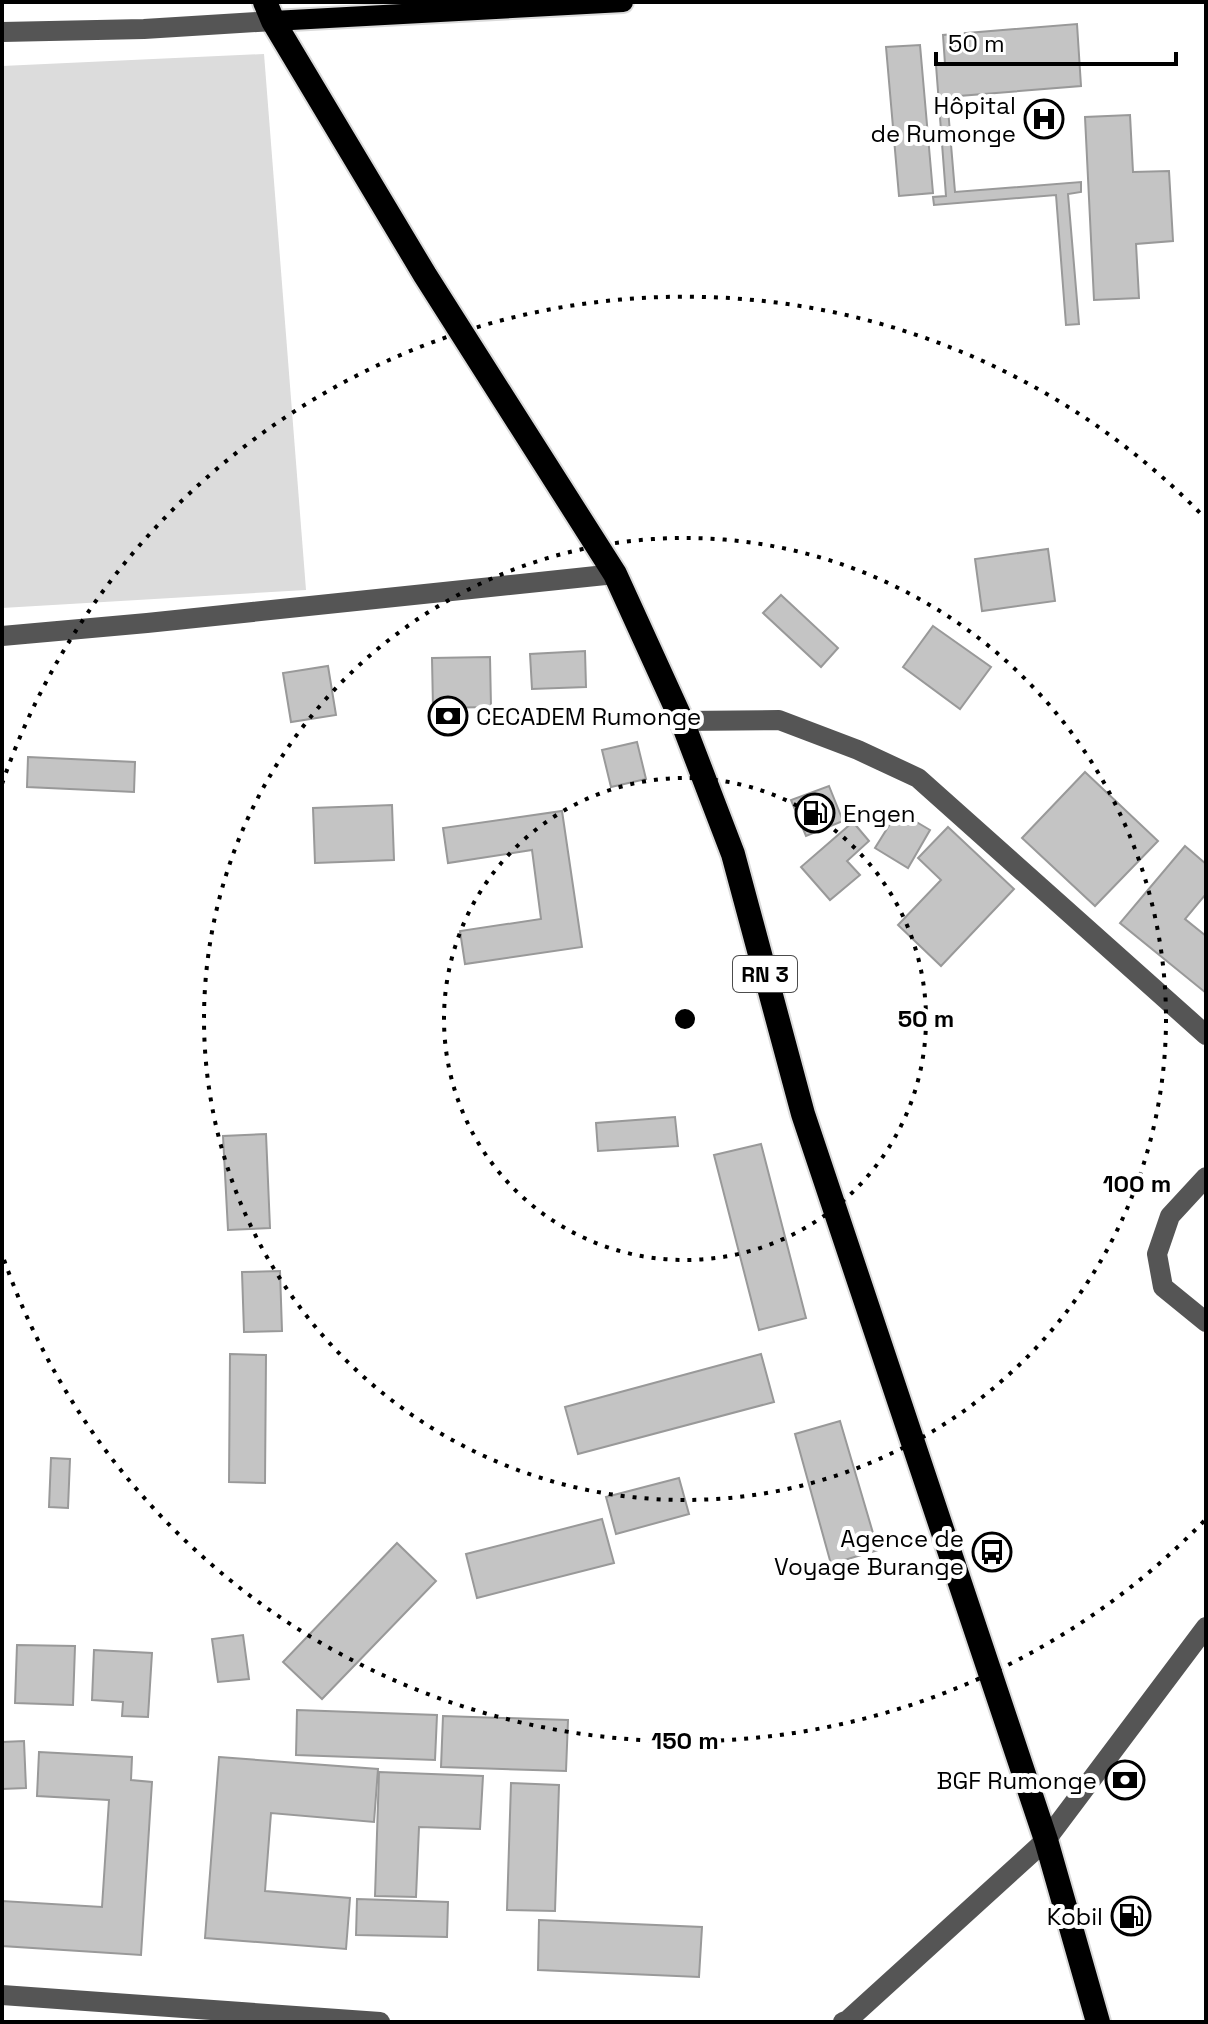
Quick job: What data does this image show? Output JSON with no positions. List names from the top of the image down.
{
  "streets": {
    "highway": ["RN 3"]
  },
  "places": {
    "hospital": ["Hôpital de Rumonge"],
    "bank": ["CECADEM Rumonge", "BGF Rumonge"],
    "fuel station": ["Engen", "Kobil"],
    "bus stop": ["Agence de Voyage Burange"]
  },
  "scale_bar": "50 m",
  "rings": ["50 m", "100 m", "150 m"]
}
